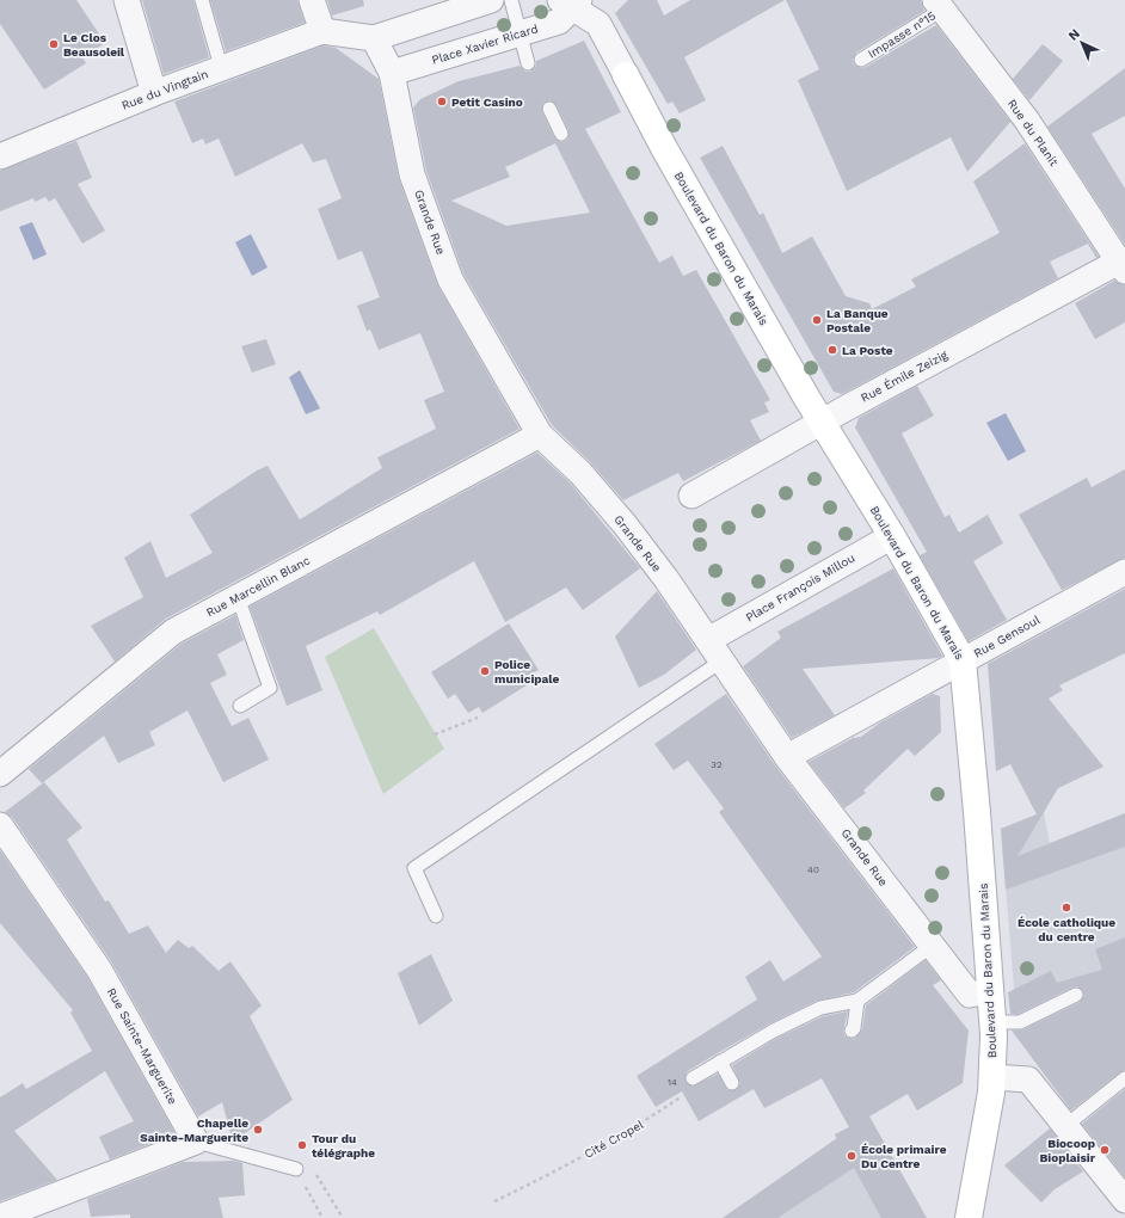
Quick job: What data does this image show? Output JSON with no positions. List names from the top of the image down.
{
  "streets": {
    "main road": ["Boulevard du Baron du Marais"],
    "street": [
      "Place Xavier Ricard",
      "Rue du Vingtain",
      "Rue du Planit",
      "Grande Rue",
      "Rue Émile Zeizig",
      "Rue Marcellin Blanc",
      "Place François Millou",
      "Rue Gensoul",
      "Rue Sainte-Marguerite"
    ],
    "lane": ["Impasse n°15"],
    "path": ["Cité Cropel"]
  },
  "crossings": [
    ["Impasse n°15", "Rue du Planit"],
    ["Place Xavier Ricard", "Grande Rue"],
    ["Place Xavier Ricard", "Boulevard du Baron du Marais"],
    ["Rue du Planit", "Rue Émile Zeizig"],
    ["Grande Rue", "Boulevard du Baron du Marais"],
    ["Grande Rue", "Rue Marcellin Blanc"],
    ["Grande Rue", "Place François Millou"],
    ["Grande Rue", "Rue Gensoul"],
    ["Boulevard du Baron du Marais", "Rue Émile Zeizig"],
    ["Boulevard du Baron du Marais", "Place François Millou"],
    ["Boulevard du Baron du Marais", "Rue Gensoul"]
  ],
  "places": [
    "Le Clos Beausoleil",
    "Petit Casino",
    "La Banque Postale",
    "La Poste",
    "Police municipale",
    "École catholique du centre",
    "Chapelle Sainte-Marguerite",
    "Tour du télégraphe",
    "Biocoop Bioplaisir",
    "École primaire Du Centre"
  ],
  "house_numbers": ["32", "40", "14"],
  "north": "top left"
}
